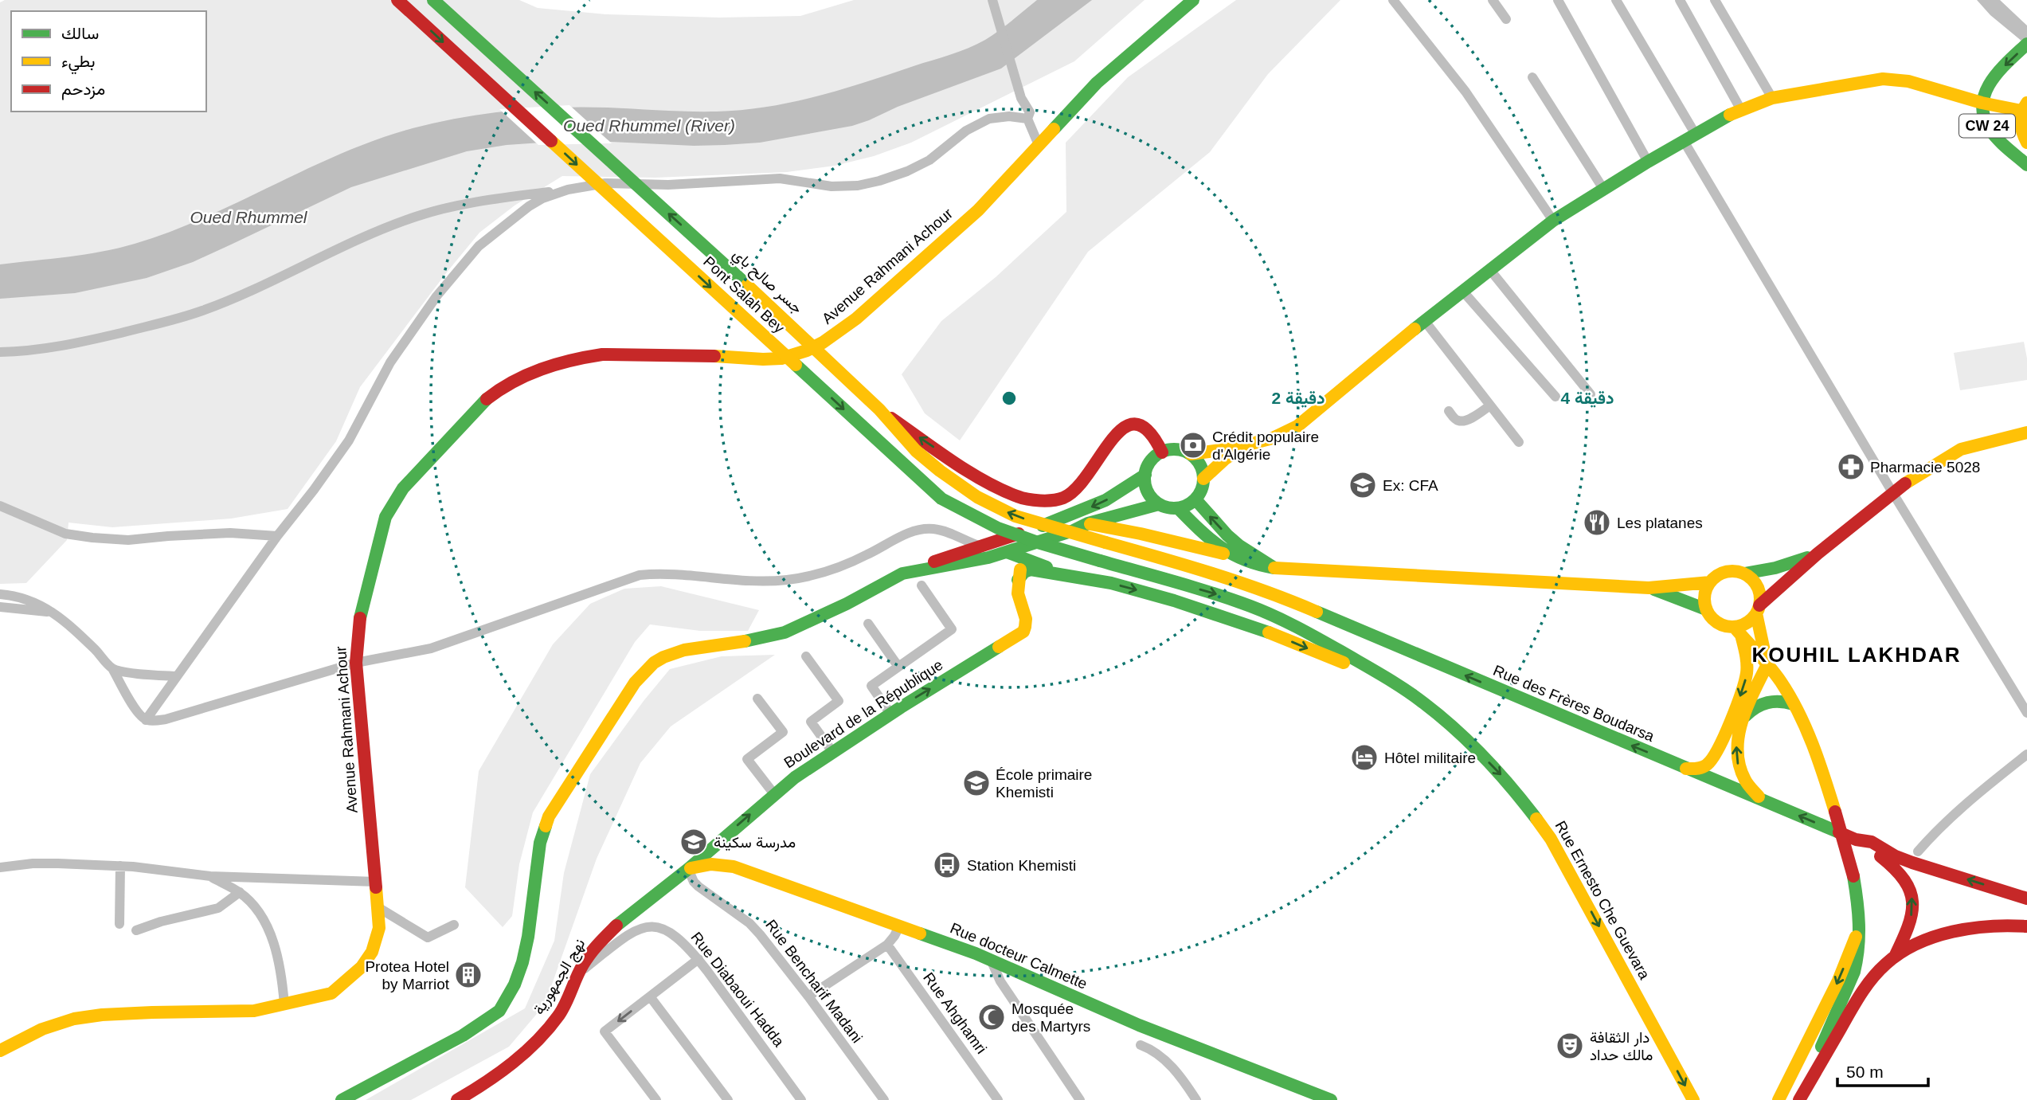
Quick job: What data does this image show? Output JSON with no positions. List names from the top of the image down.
{
  "streets": {
    "main road": [
      "CW 24",
      "Avenue Rahmani Achour",
      "جسر صالح باي",
      "Pont Salah Bey",
      "Rue des Frères Boudarsa",
      "Boulevard de la République",
      "Rue Ernesto Che Guevara",
      "Rue docteur Calmette",
      "نهج الجمهورية"
    ],
    "street": ["Rue Bencharif Madani", "Rue Diabaoui Hadda", "Rue Ahghamri"]
  },
  "crossings": [
    ["جسر صالح باي", "Rue des Frères Boudarsa"],
    ["Pont Salah Bey", "Rue Ernesto Che Guevara"],
    ["Boulevard de la République", "Rue docteur Calmette"],
    ["Boulevard de la République", "نهج الجمهورية"],
    ["Boulevard de la République", "Rue Bencharif Madani"],
    ["Rue docteur Calmette", "نهج الجمهورية"],
    ["Rue docteur Calmette", "Rue Bencharif Madani"],
    ["نهج الجمهورية", "Rue Bencharif Madani"],
    ["نهج الجمهورية", "Rue Diabaoui Hadda"]
  ],
  "one_way": ["جسر صالح باي", "Boulevard de la République", "Rue Ernesto Che Guevara"],
  "districts": ["KOUHIL LAKHDAR"],
  "water": ["Oued Rhummel (River)", "Oued Rhummel"],
  "places": {
    "bank": ["Crédit populaire d'Algérie"],
    "pharmacy": ["Pharmacie 5028"],
    "school or university": ["Ex: CFA", "École primaire Khemisti", "مدرسة سكينة"],
    "restaurant": ["Les platanes"],
    "hotel": ["Hôtel militaire"],
    "bus stop": ["Station Khemisti"],
    "building": ["Protea Hotel by Marriot"],
    "mosque": ["Mosquée des Martyrs"],
    "theatre": ["دار الثقافة مالك حداد"]
  },
  "legend": ["سالك", "بطيء", "مزدحم"],
  "scale_bar": "50 m",
  "rings": ["2 دقيقة", "4 دقيقة"]
}
